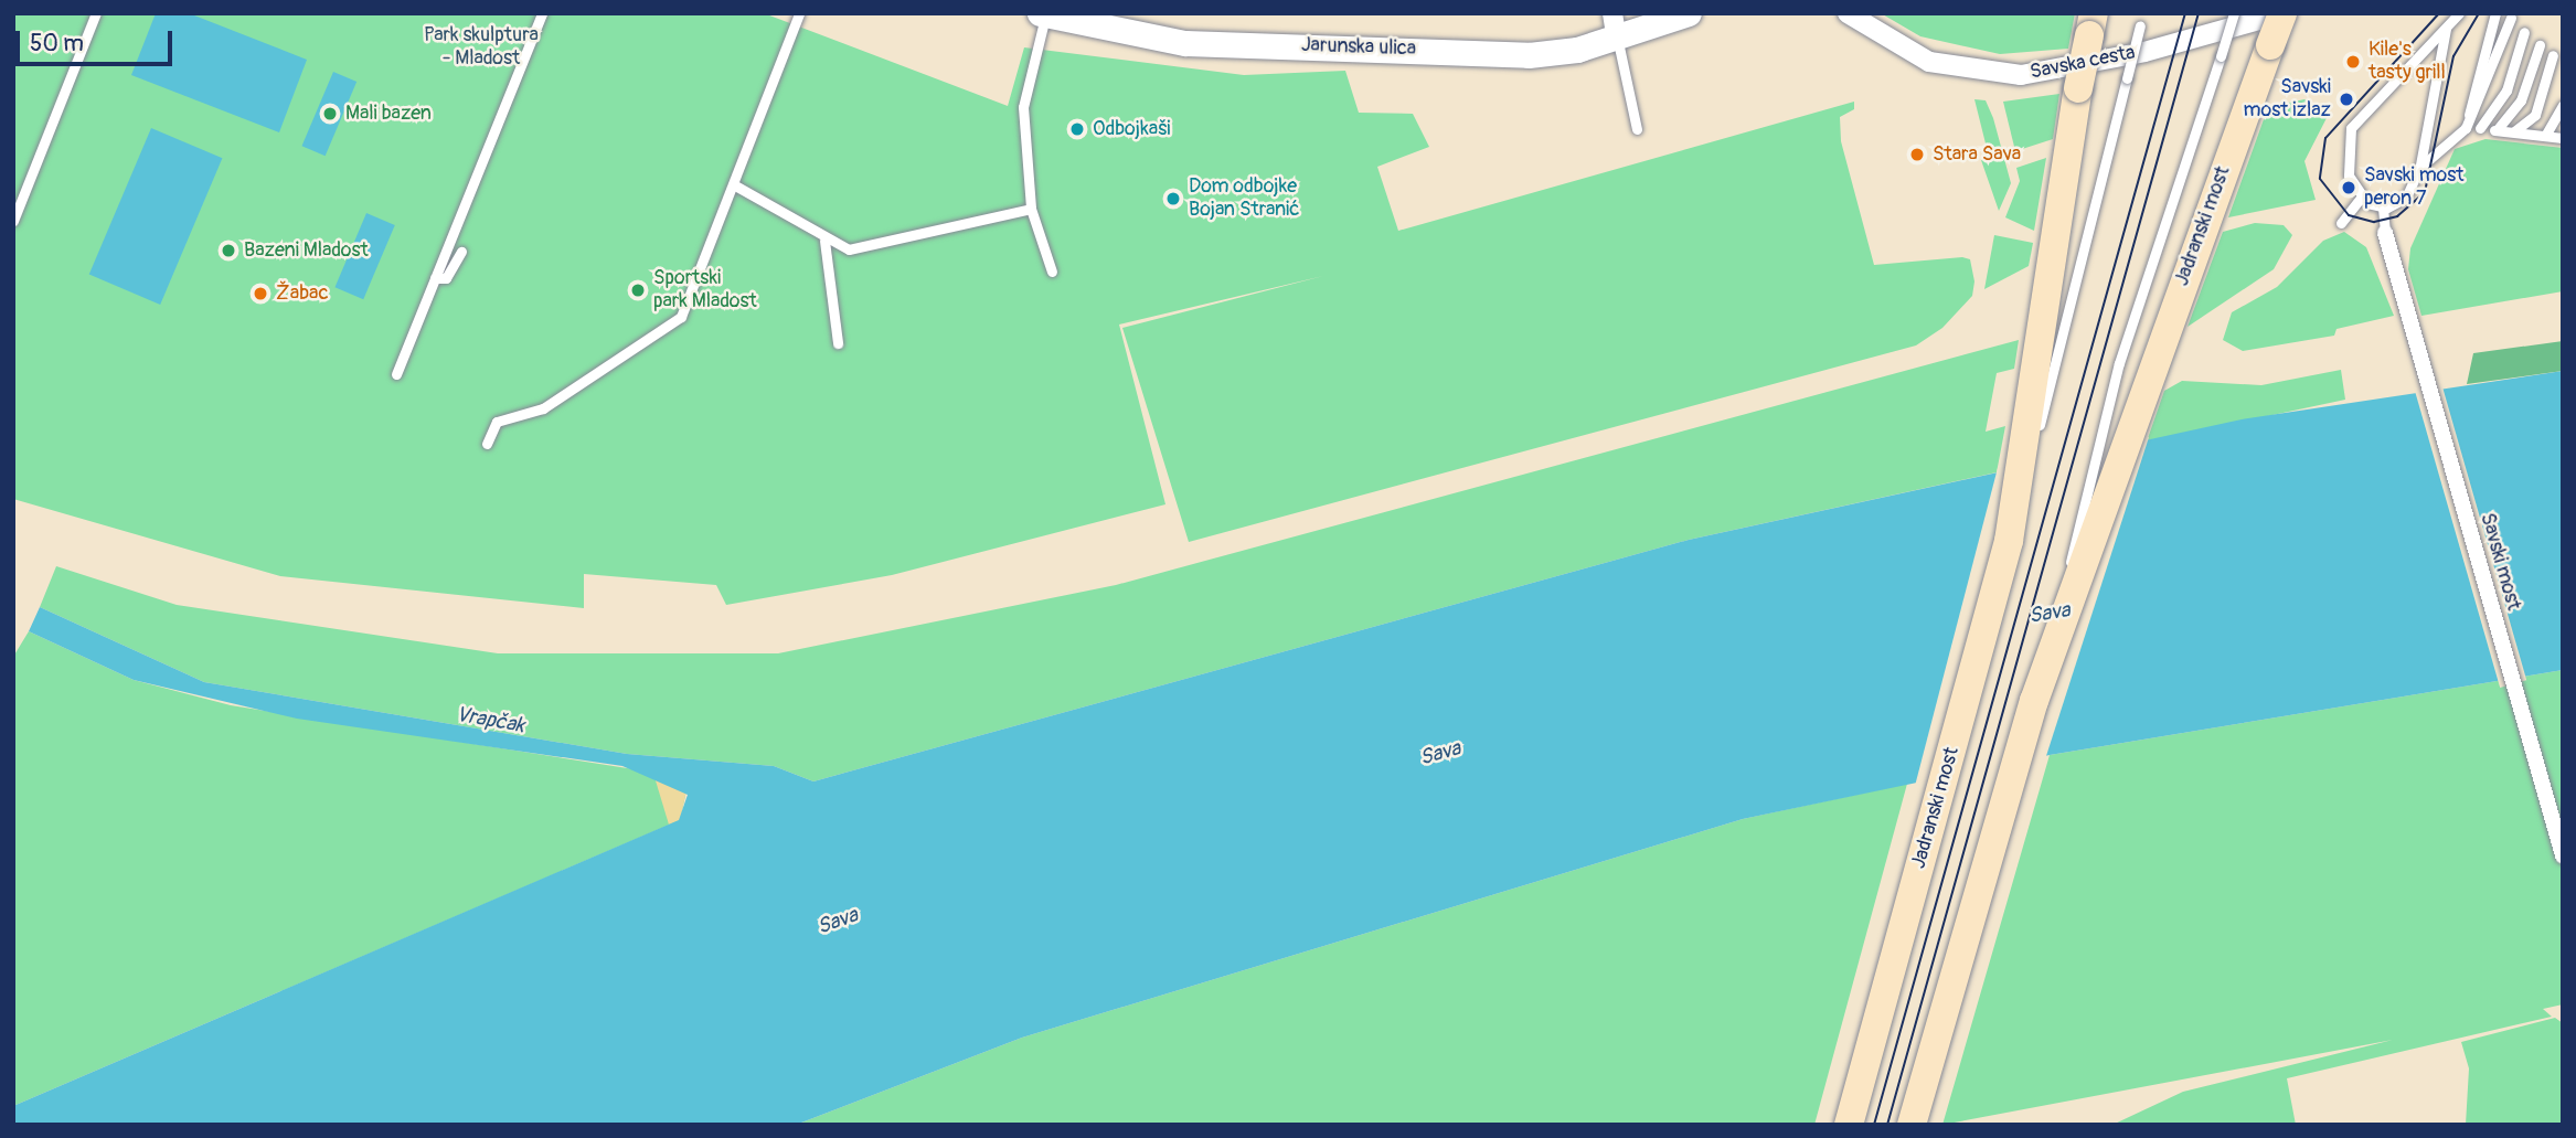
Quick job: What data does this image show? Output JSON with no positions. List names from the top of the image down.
{
  "streets": {
    "main road": ["Jadranski most"],
    "street": ["Jarunska ulica", "Savska cesta", "Savski most"]
  },
  "crossings": [
    ["Savska cesta", "Jadranski most"]
  ],
  "water": ["Sava", "Vrapčak"],
  "parks": ["Park skulptura - Mladost"],
  "places": [
    "Kile's tasty grill",
    "Savski most izlaz",
    "Mali bazen",
    "Odbojkaši",
    "Stara Sava",
    "Savski most peron 7",
    "Dom odbojke Bojan Stranić",
    "Bazeni Mladost",
    "Sportski park Mladost",
    "Žabac"
  ],
  "scale_bar": "50 m"
}
